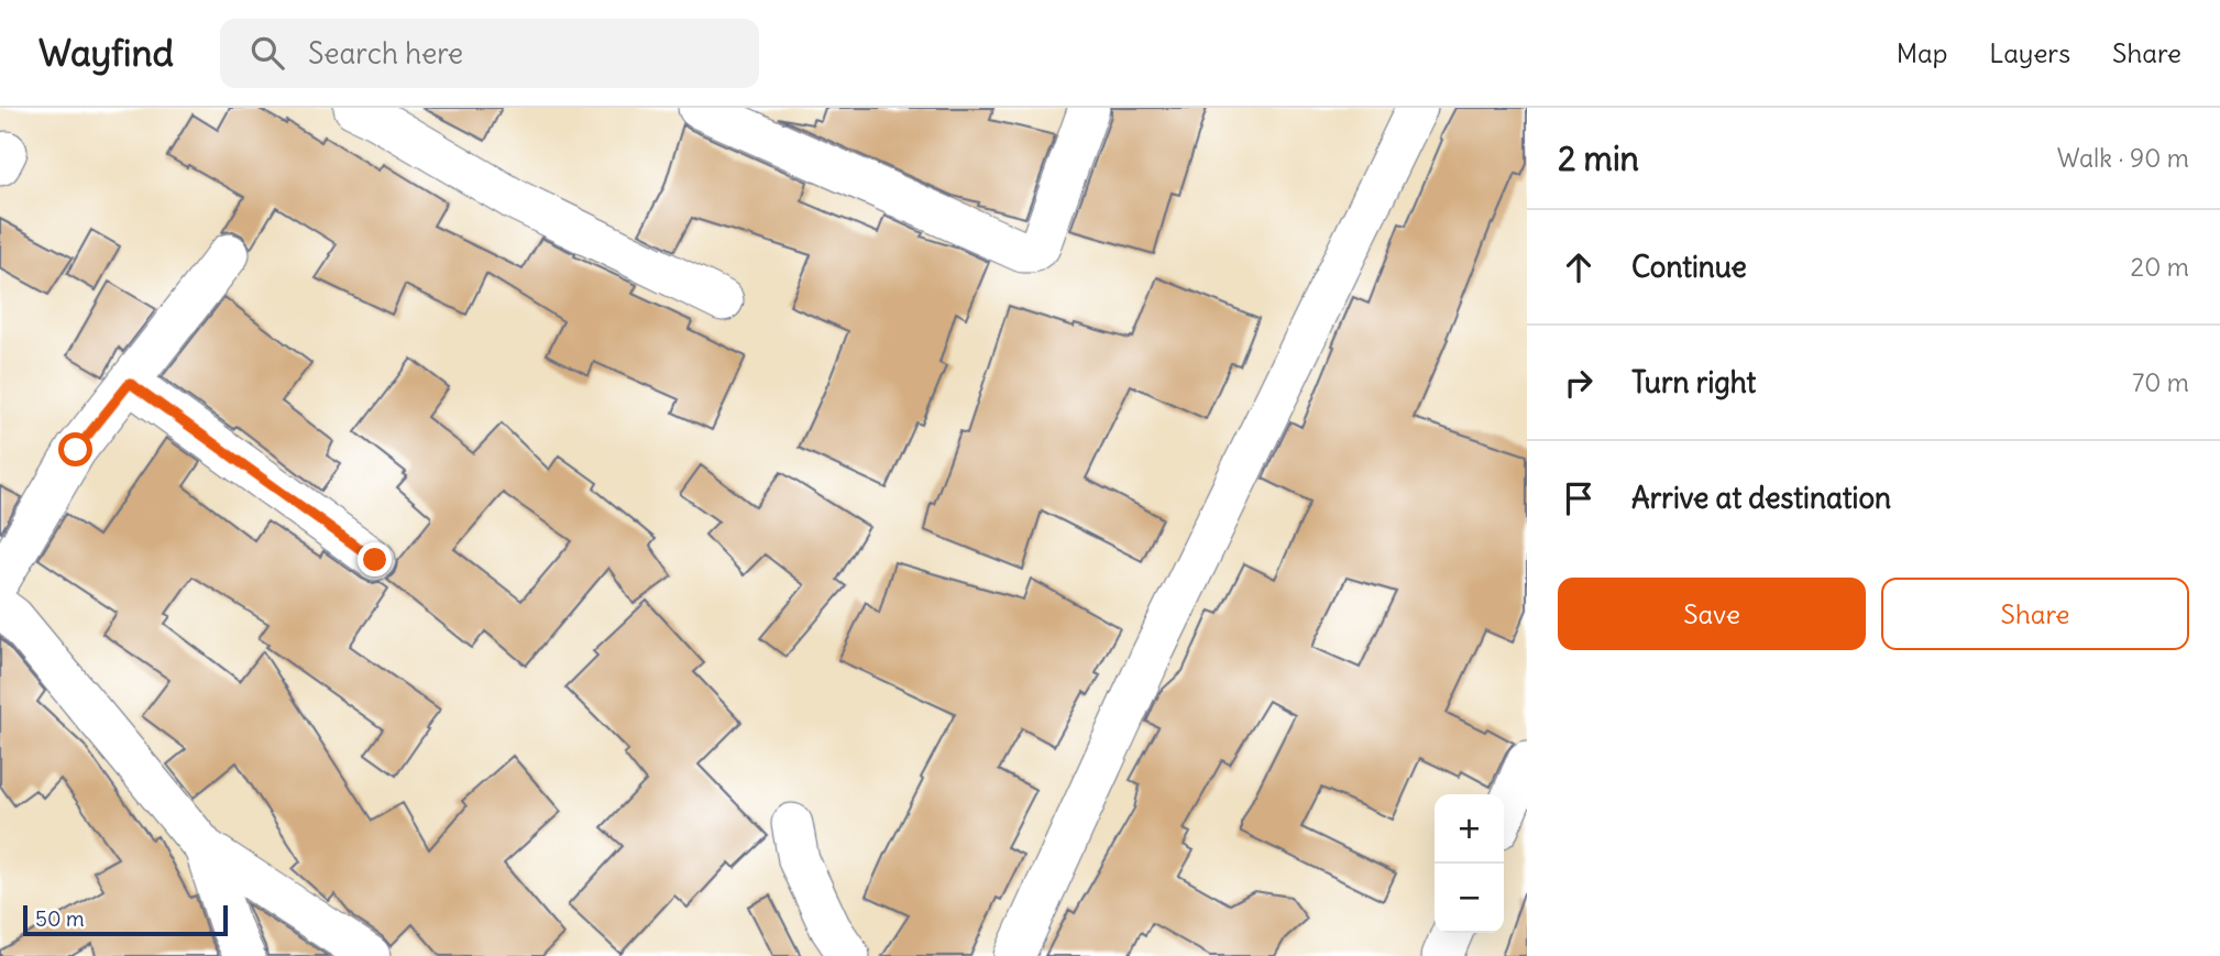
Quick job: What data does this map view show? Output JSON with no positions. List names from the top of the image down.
{
  "scale_bar": "50 m",
  "page": {
    "header": "Wayfind",
    "search": "Search here",
    "nav": ["Map", "Layers", "Share"],
    "heading": ["2 min", "Walk · 90 m"],
    "list": [
      ["Continue", "20 m"],
      ["Turn right", "70 m"],
      "Arrive at destination"
    ],
    "buttons": ["Save", "Share"],
    "map_buttons": ["+", "−"],
    "scale": "50 m"
  }
}
